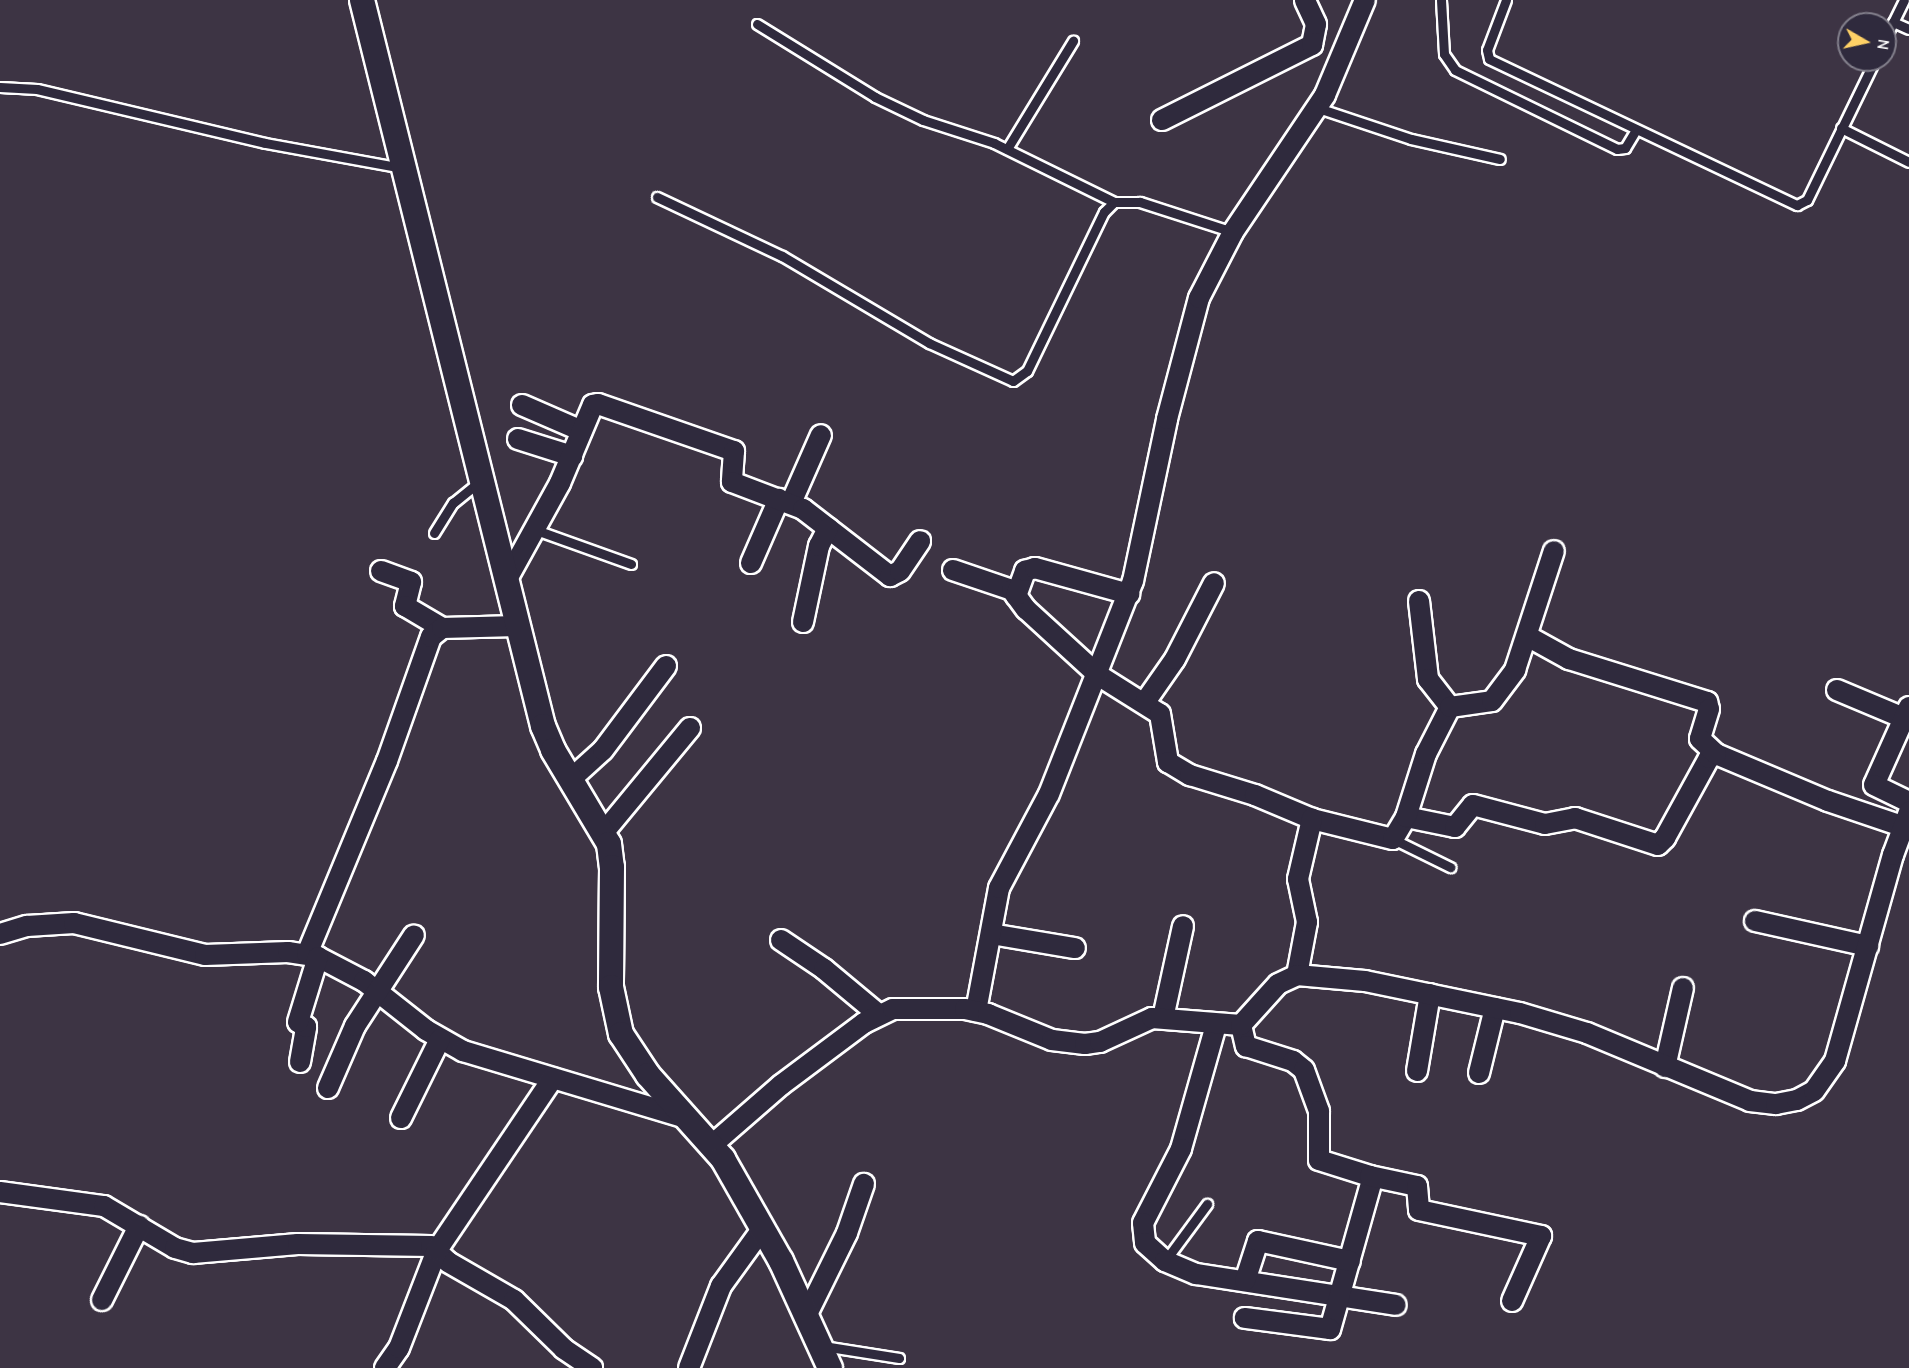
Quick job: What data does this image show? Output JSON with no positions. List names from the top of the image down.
{
  "north": "right"
}
